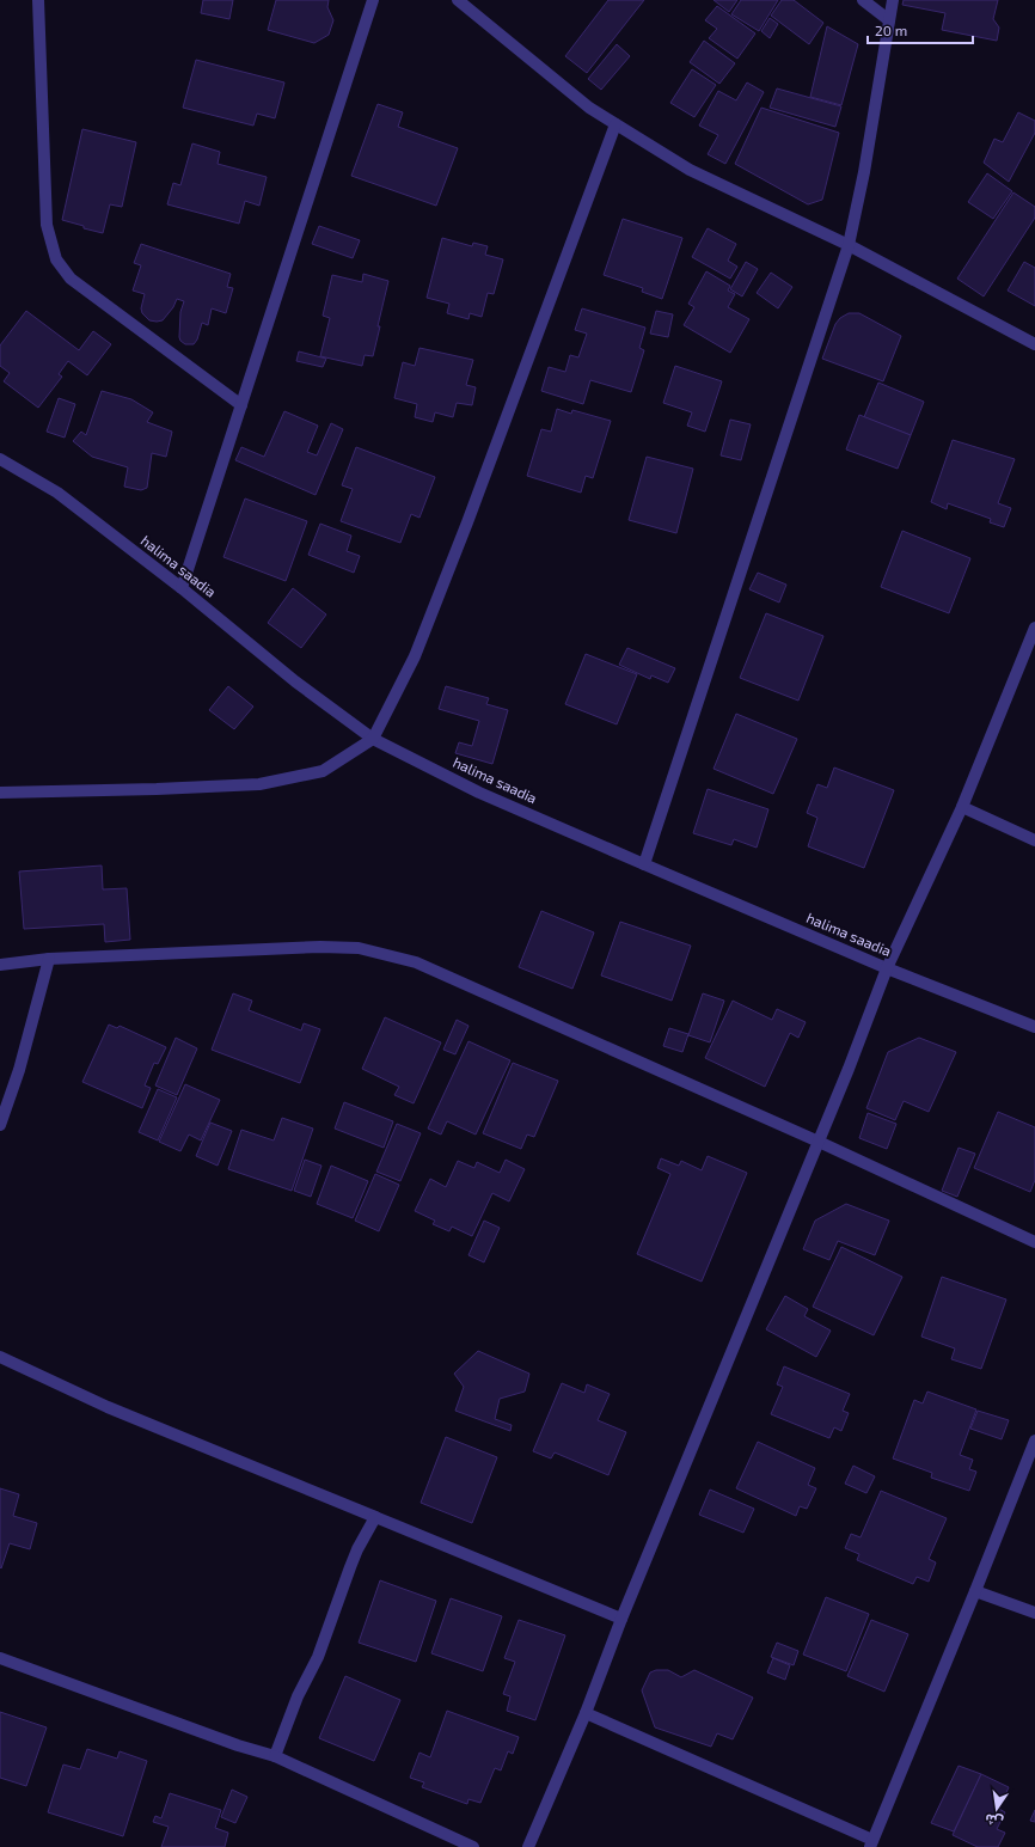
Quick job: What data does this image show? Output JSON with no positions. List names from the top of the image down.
{
  "streets": {
    "street": ["halima saadia"]
  },
  "scale_bar": "20 m",
  "north": "bottom"
}
